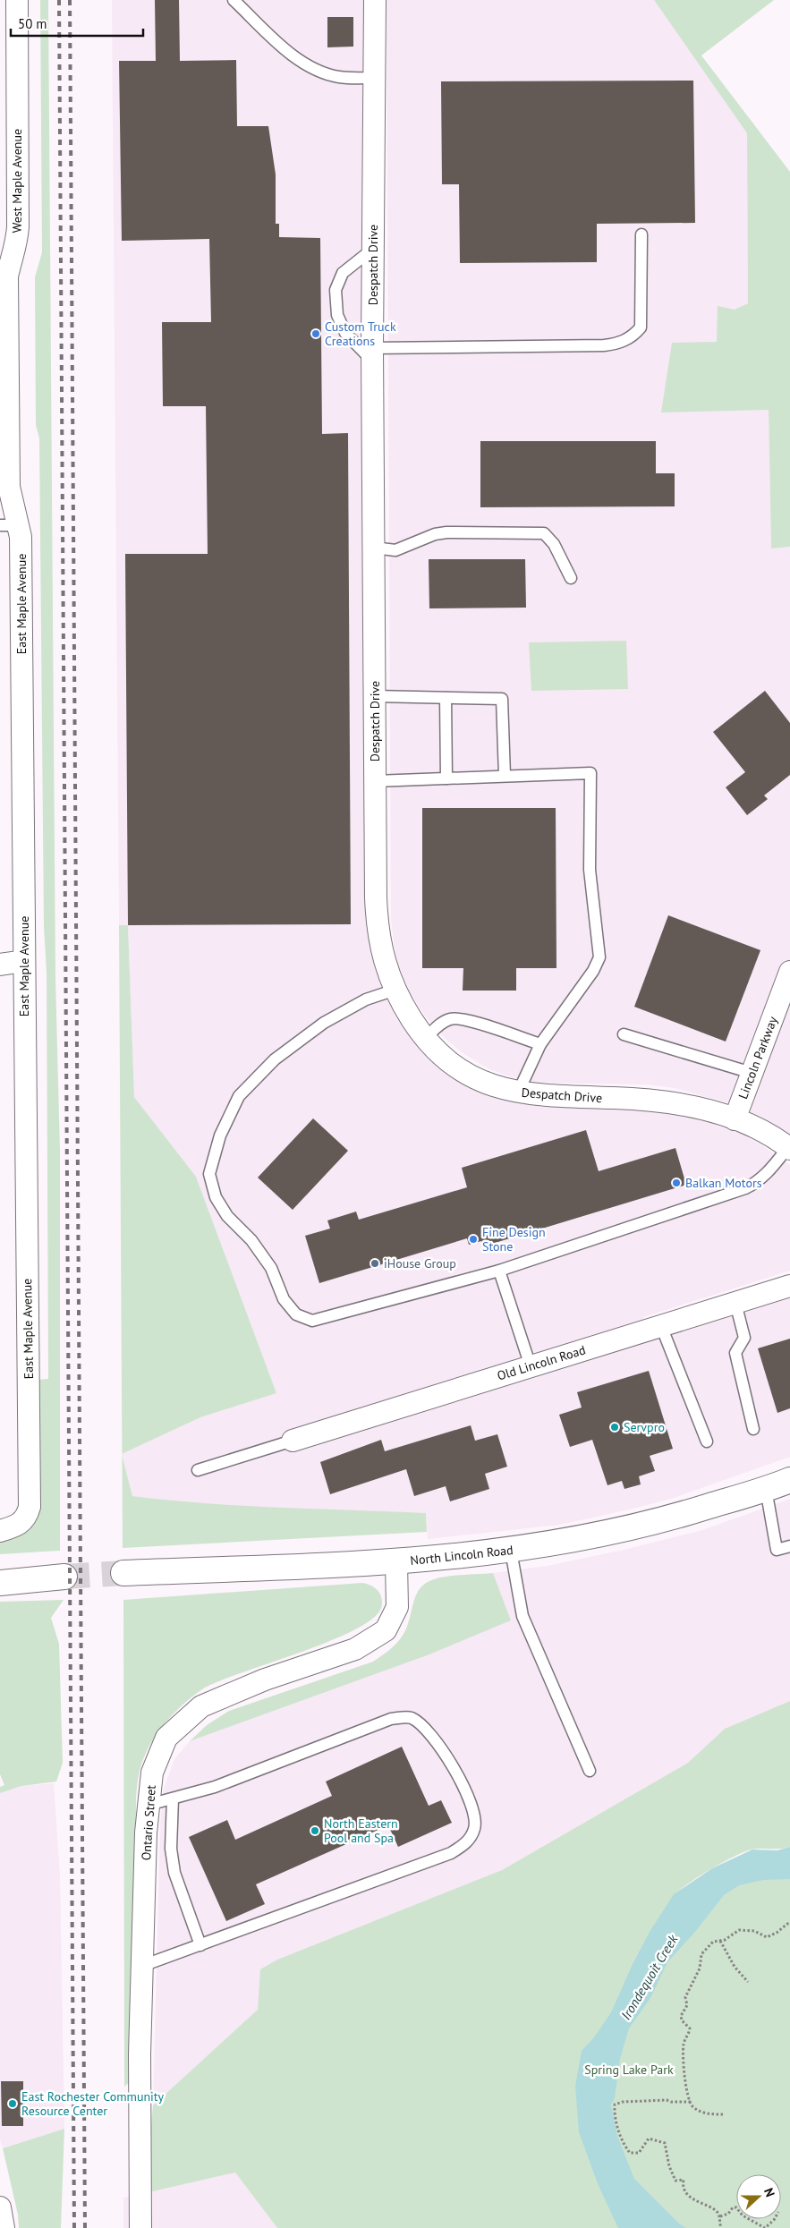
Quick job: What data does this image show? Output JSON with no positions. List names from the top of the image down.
{
  "streets": {
    "street": [
      "West Maple Avenue",
      "Despatch Drive",
      "East Maple Avenue",
      "Lincoln Parkway",
      "Old Lincoln Road",
      "North Lincoln Road",
      "Ontario Street"
    ]
  },
  "crossings": [
    ["West Maple Avenue", "East Maple Avenue"],
    ["Despatch Drive", "Lincoln Parkway"],
    ["North Lincoln Road", "Ontario Street"]
  ],
  "water": ["Irondequoit Creek"],
  "parks": ["Spring Lake Park"],
  "places": [
    "Custom Truck Creations",
    "Balkan Motors",
    "Fine Design Stone",
    "iHouse Group",
    "Servpro",
    "North Eastern Pool and Spa",
    "East Rochester Community Resource Center"
  ],
  "scale_bar": "50 m",
  "north": "right"
}
